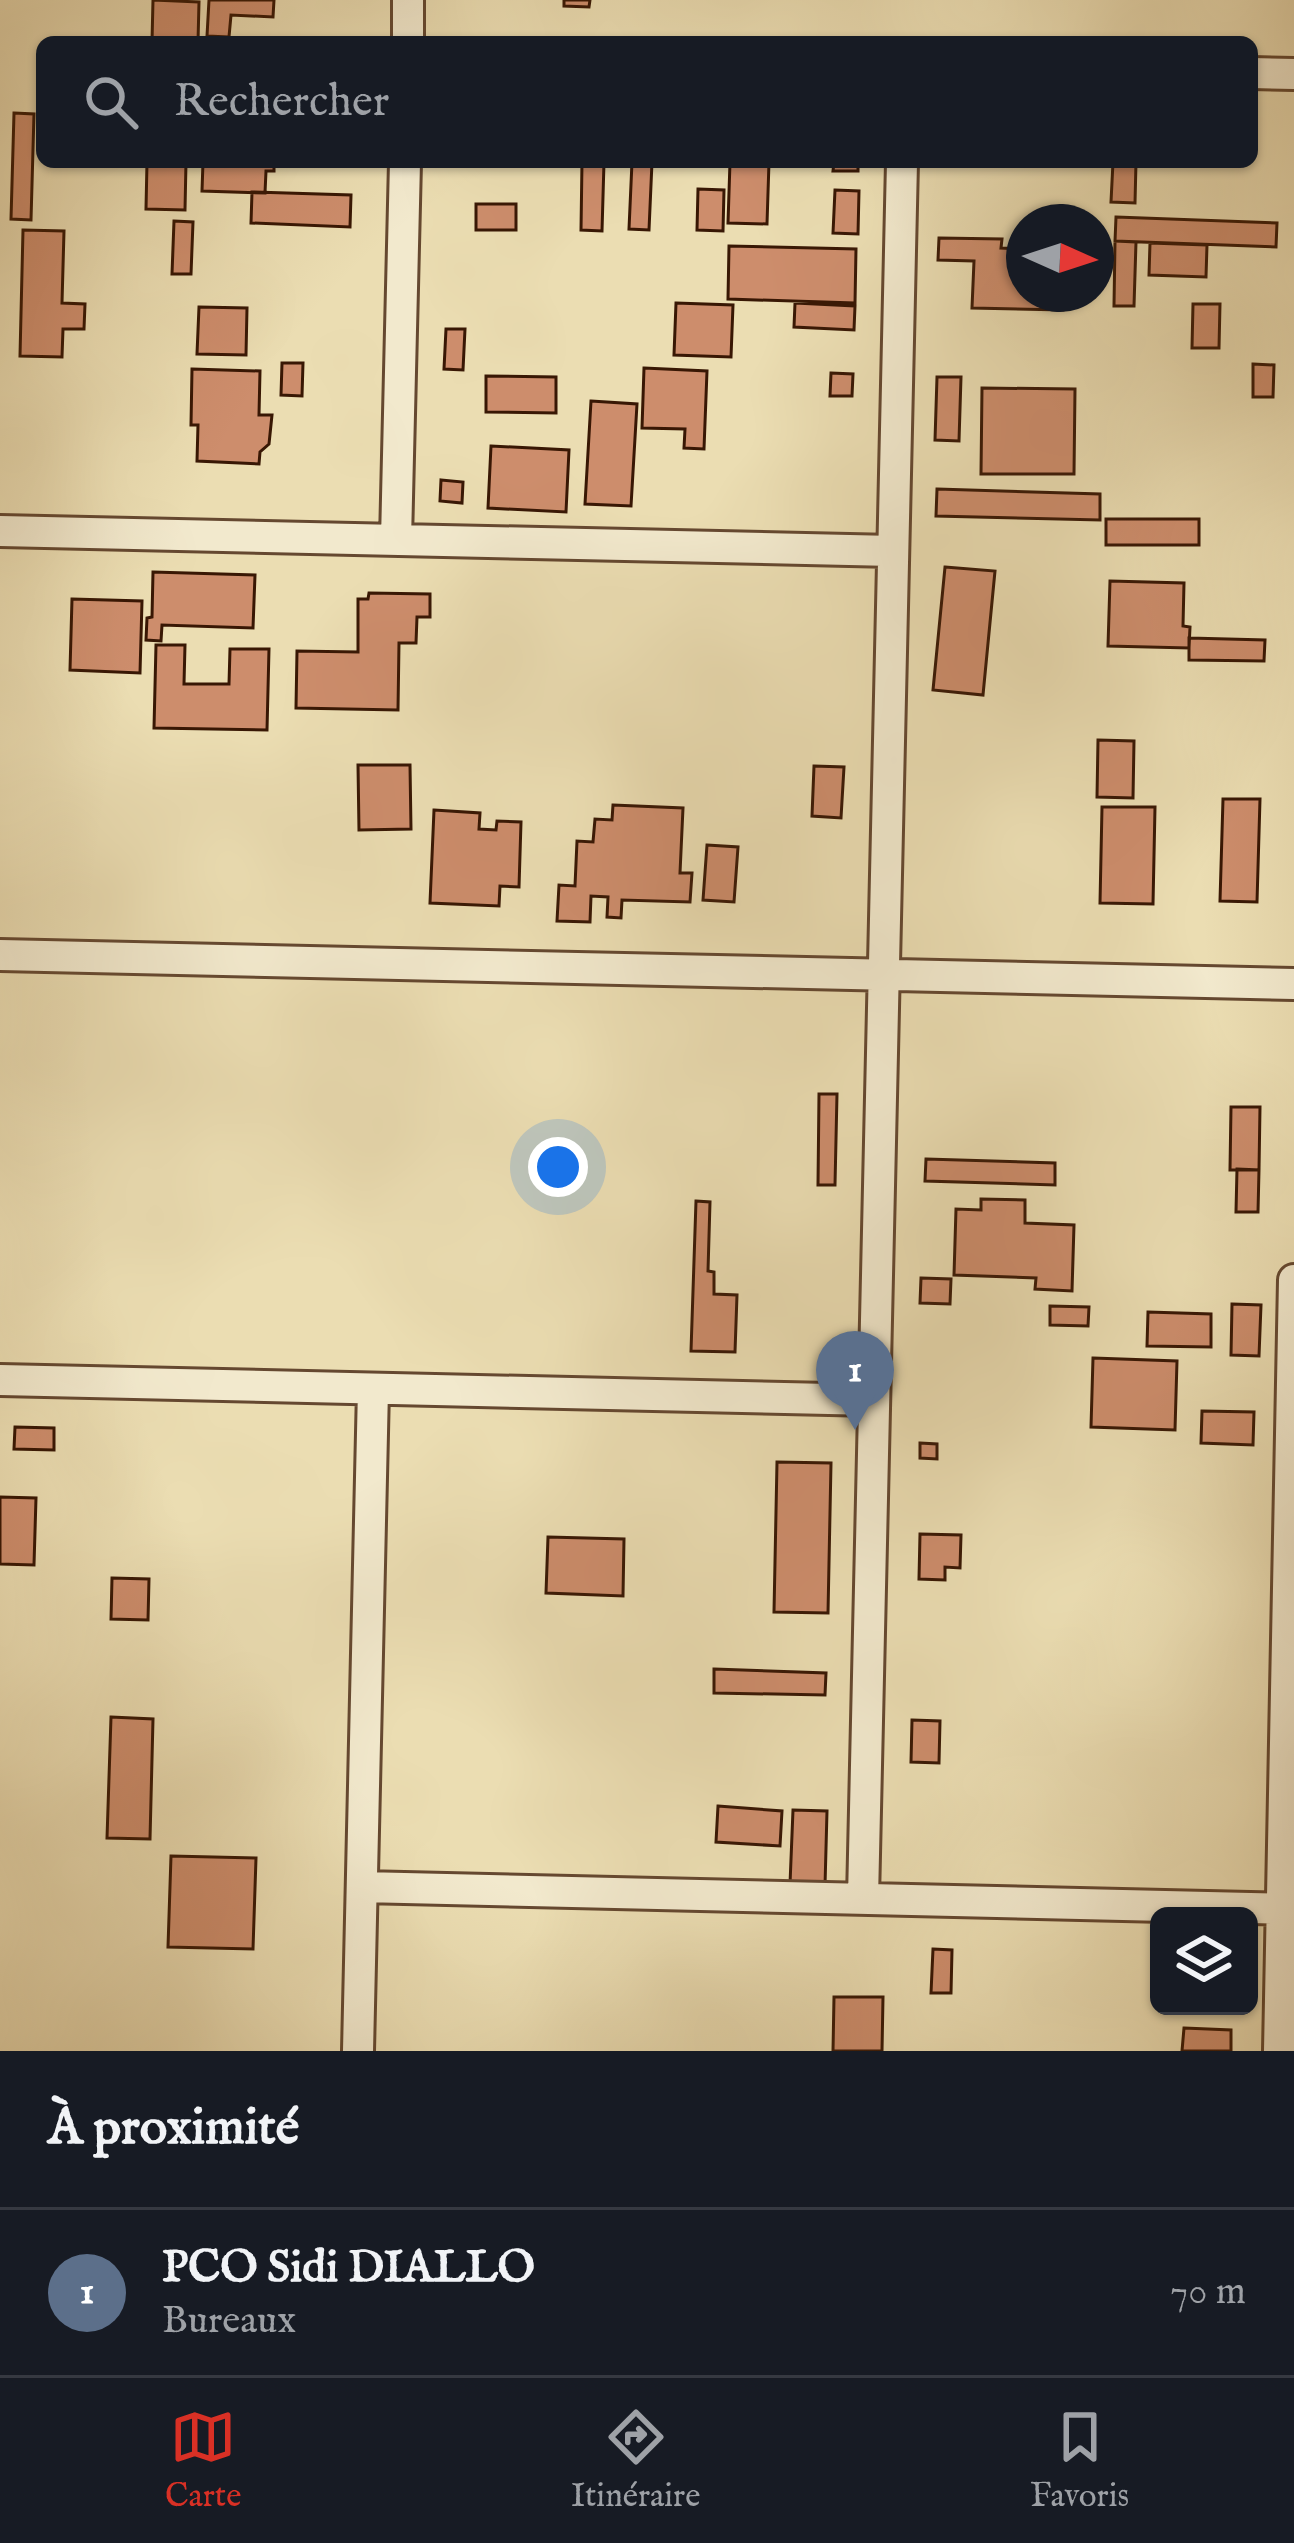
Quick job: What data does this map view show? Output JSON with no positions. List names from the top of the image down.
{
  "north": "right",
  "page": {
    "search": "Rechercher",
    "pins": "1",
    "heading": "À proximité",
    "list": [
      {
        "mark": "1",
        "name": "PCO Sidi DIALLO",
        "note": "Bureaux",
        "value": "70 m"
      }
    ],
    "nav": ["Carte", "Itinéraire", "Favoris"]
  }
}
